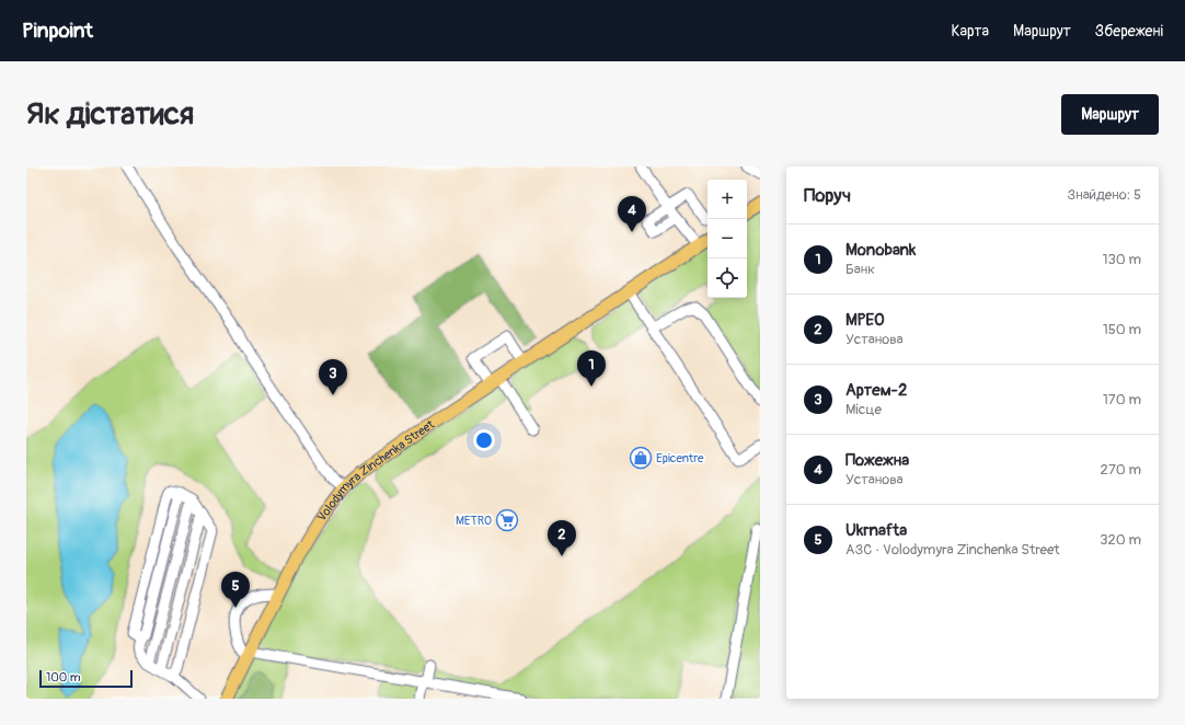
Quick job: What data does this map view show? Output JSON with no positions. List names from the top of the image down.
{
  "streets": {
    "main road": ["Volodymyra Zinchenka Street"]
  },
  "places": {
    "shop": ["Epicentre"],
    "supermarket": ["METRO"]
  },
  "scale_bar": "100 m",
  "page": {
    "header": "Pinpoint",
    "nav": ["Карта", "Маршрут", "Збережені"],
    "buttons": "Маршрут",
    "title": "Як дістатися",
    "heading": ["Поруч", "Знайдено: 5"],
    "map_buttons": ["+", "−"],
    "pins": [
      "4",
      "1",
      "3",
      "2",
      "5"
    ],
    "list": [
      {
        "mark": "1",
        "name": "Monobank",
        "note": "Банк",
        "value": "130 m"
      },
      {
        "mark": "2",
        "name": "МРЕО",
        "note": "Установа",
        "value": "150 m"
      },
      {
        "mark": "3",
        "name": "Артем-2",
        "note": "Місце",
        "value": "170 m"
      },
      {
        "mark": "4",
        "name": "Пожежна",
        "note": "Установа",
        "value": "270 m"
      },
      {
        "mark": "5",
        "name": "Ukrnafta",
        "note": "АЗС · Volodymyra Zinchenka Street",
        "value": "320 m"
      }
    ],
    "scale": "100 m"
  }
}
